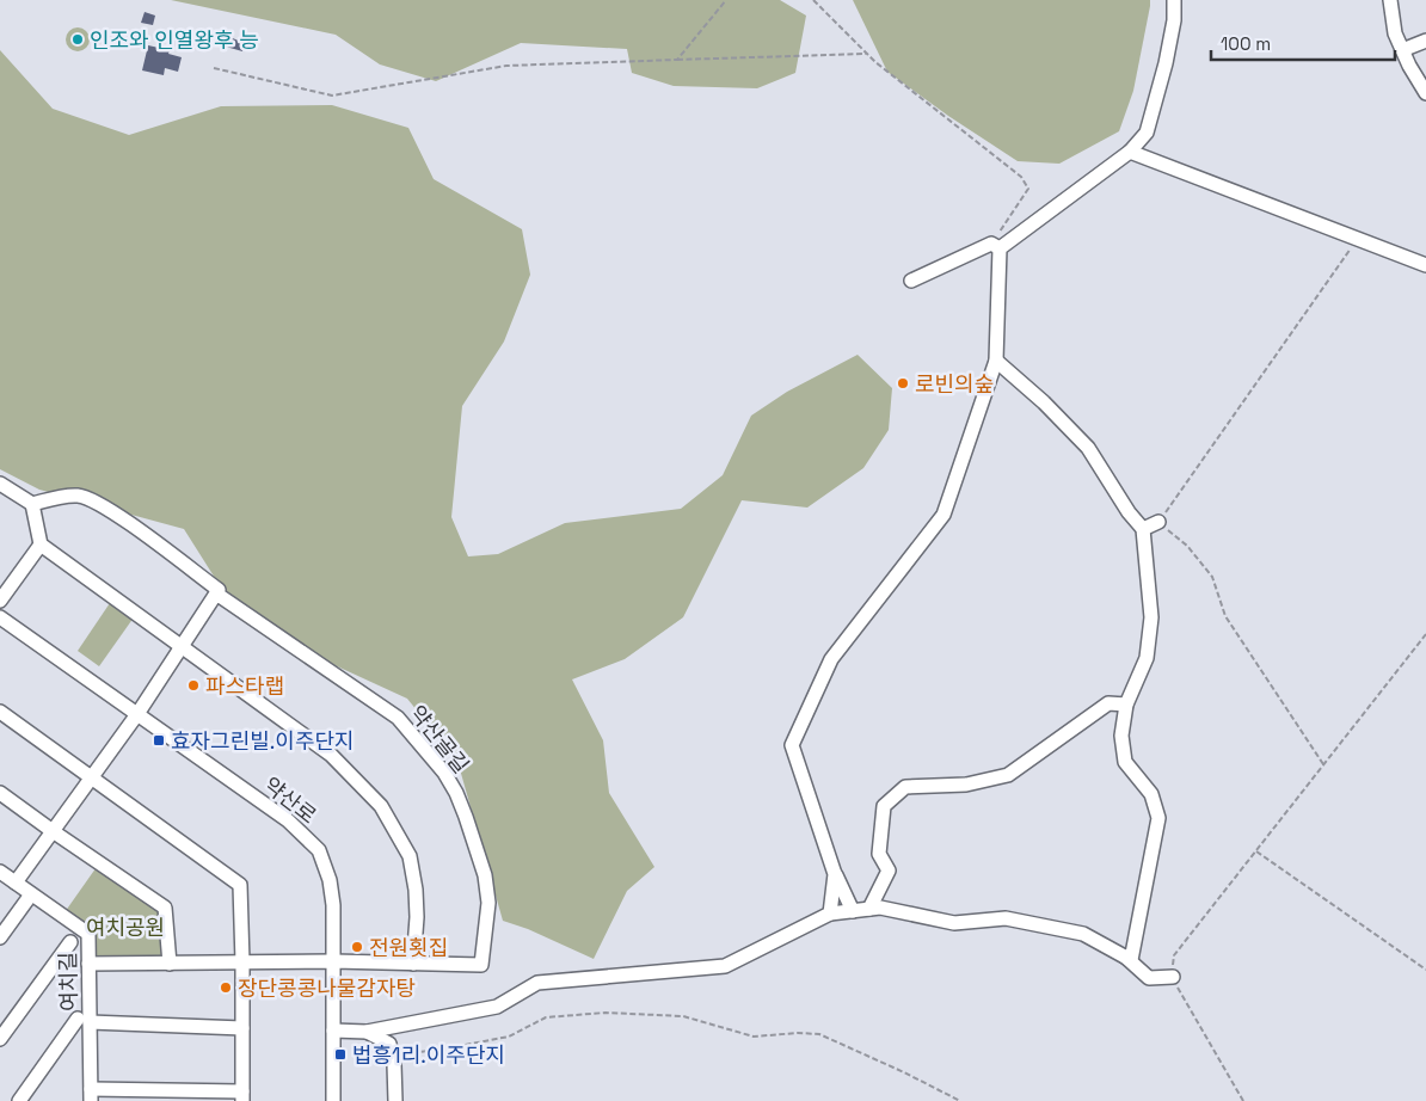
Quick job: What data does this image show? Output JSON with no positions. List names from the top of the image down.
{
  "streets": {
    "street": ["약산골길", "약산로", "여치길"]
  },
  "crossings": [
    ["약산골길", "약산로"],
    ["약산골길", "여치길"]
  ],
  "parks": ["여치공원"],
  "places": {
    "other": [
      "인조와 인열왕후 능",
      "로빈의숲",
      "파스타랩",
      "전원횟집",
      "장단콩콩나물감자탕"
    ],
    "transit": ["효자그린빌.이주단지", "법흥1리.이주단지"]
  },
  "scale_bar": "100 m"
}
